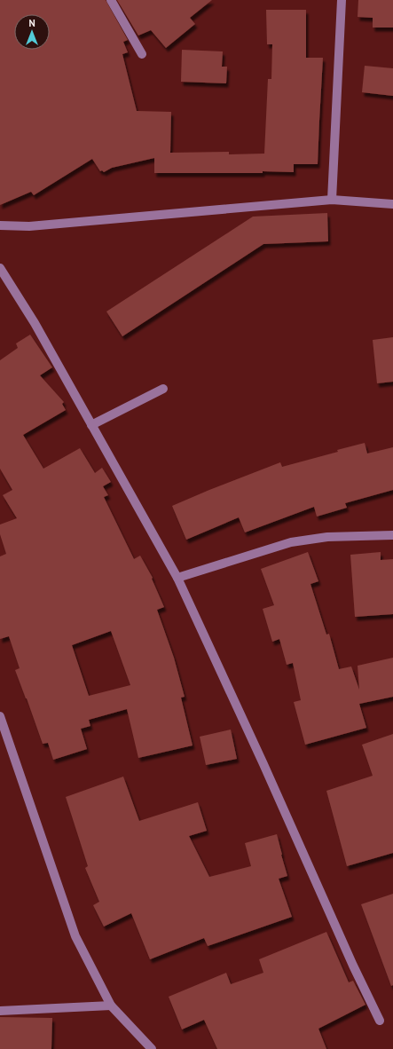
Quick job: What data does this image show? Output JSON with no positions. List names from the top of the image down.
{
  "north": "top"
}
